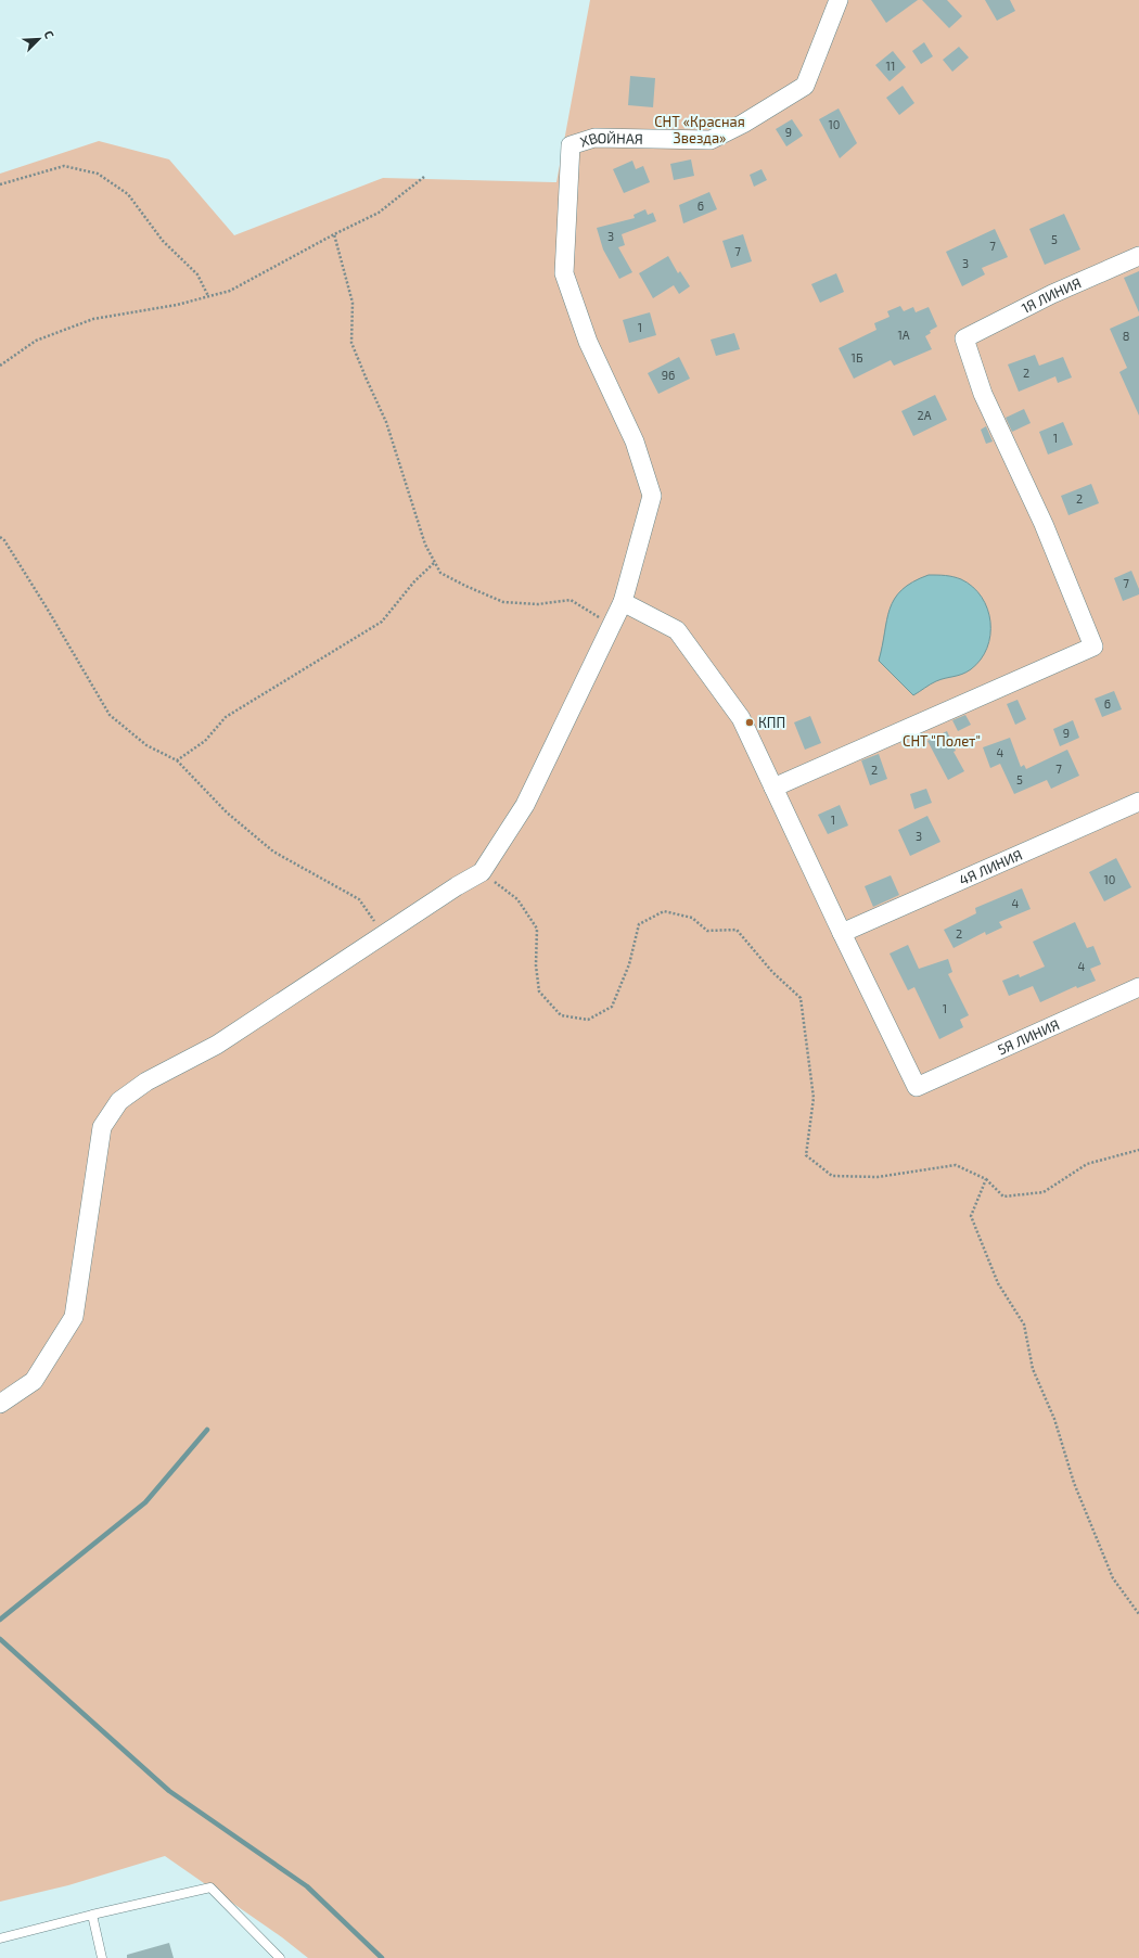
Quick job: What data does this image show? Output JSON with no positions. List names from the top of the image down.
{
  "streets": {
    "street": [
      "ХВОЙНАЯ",
      "1Я ЛИНИЯ",
      "4Я ЛИНИЯ",
      "5Я ЛИНИЯ"
    ]
  },
  "crossings": [
    ["4Я ЛИНИЯ", "5Я ЛИНИЯ"]
  ],
  "parks": ["СНТ «Красная Звезда»", "СНТ \"Полет\""],
  "places": ["КПП"],
  "house_numbers": [
    "11",
    "10",
    "9",
    "6",
    "3",
    "5",
    "7",
    "7",
    "3",
    "1",
    "1А",
    "8",
    "1Б",
    "2",
    "96",
    "2А",
    "1",
    "2",
    "7",
    "6",
    "9",
    "4",
    "7",
    "2",
    "5",
    "1",
    "3",
    "10",
    "4",
    "2",
    "4",
    "1"
  ],
  "north": "top right"
}
